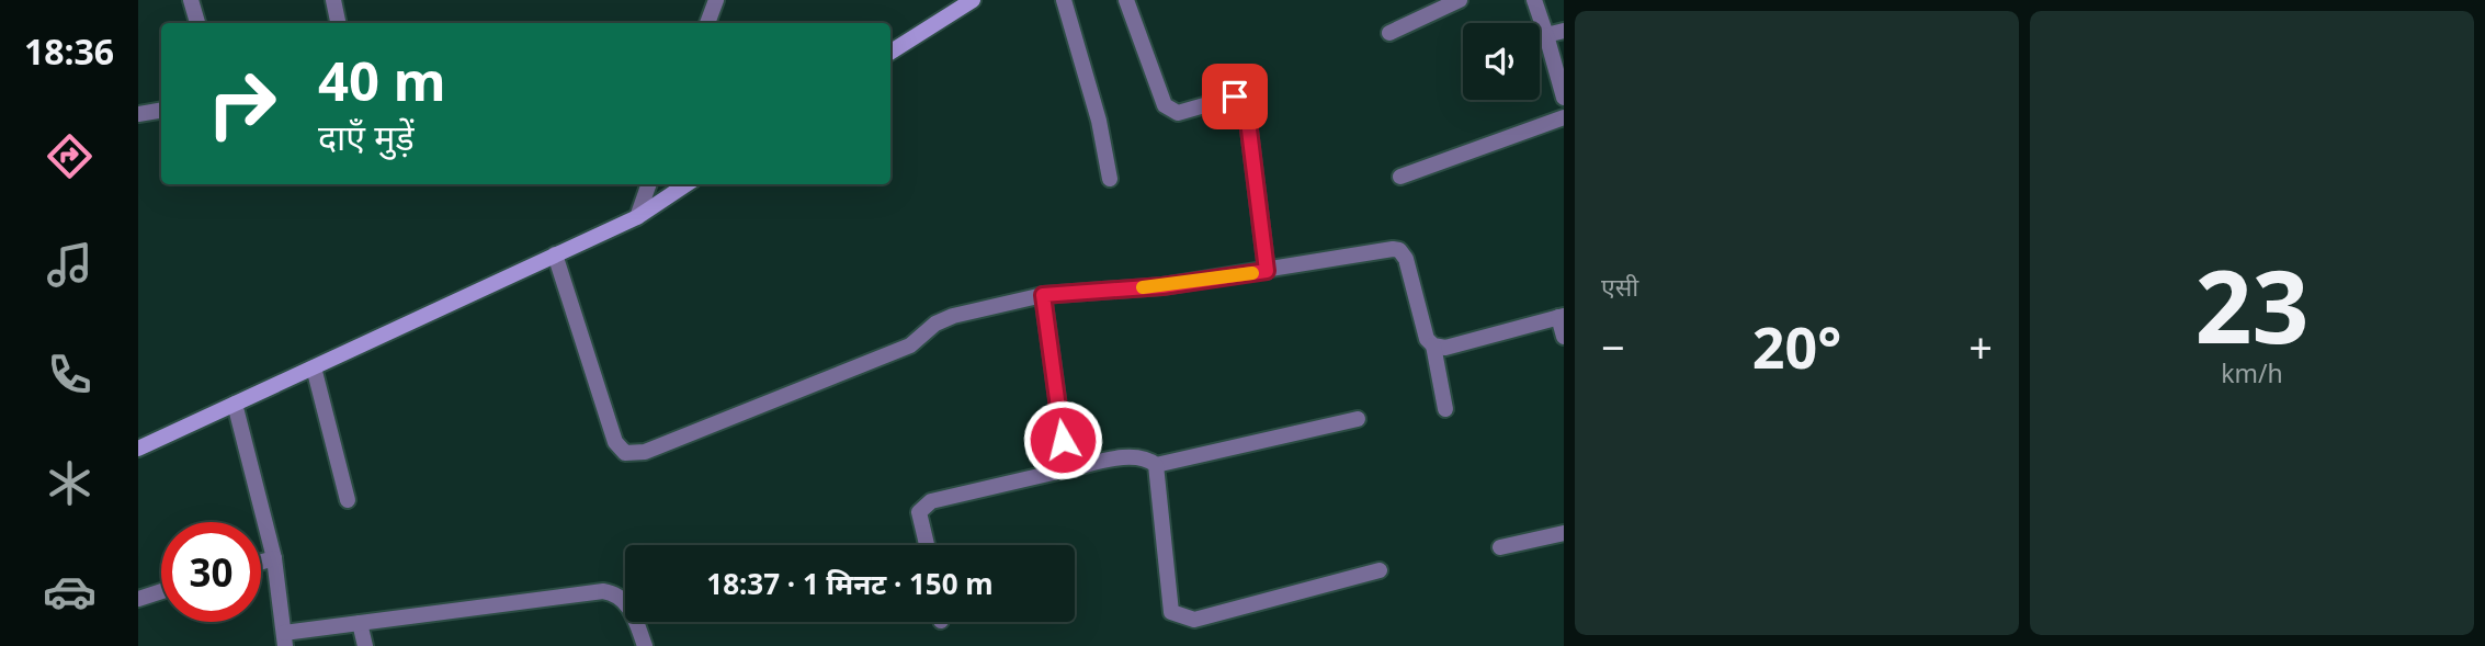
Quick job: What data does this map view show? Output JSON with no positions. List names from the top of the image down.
{
  "page": {
    "tabs": "18:36",
    "tile": [
      "एसी",
      ["23", "km/h"]
    ],
    "turn": ["40 m", "दाएँ मुड़ें"],
    "heat": ["−", "20°", "+"],
    "limit": "30",
    "trip": "18:37 · 1 मिनट · 150 m"
  }
}
